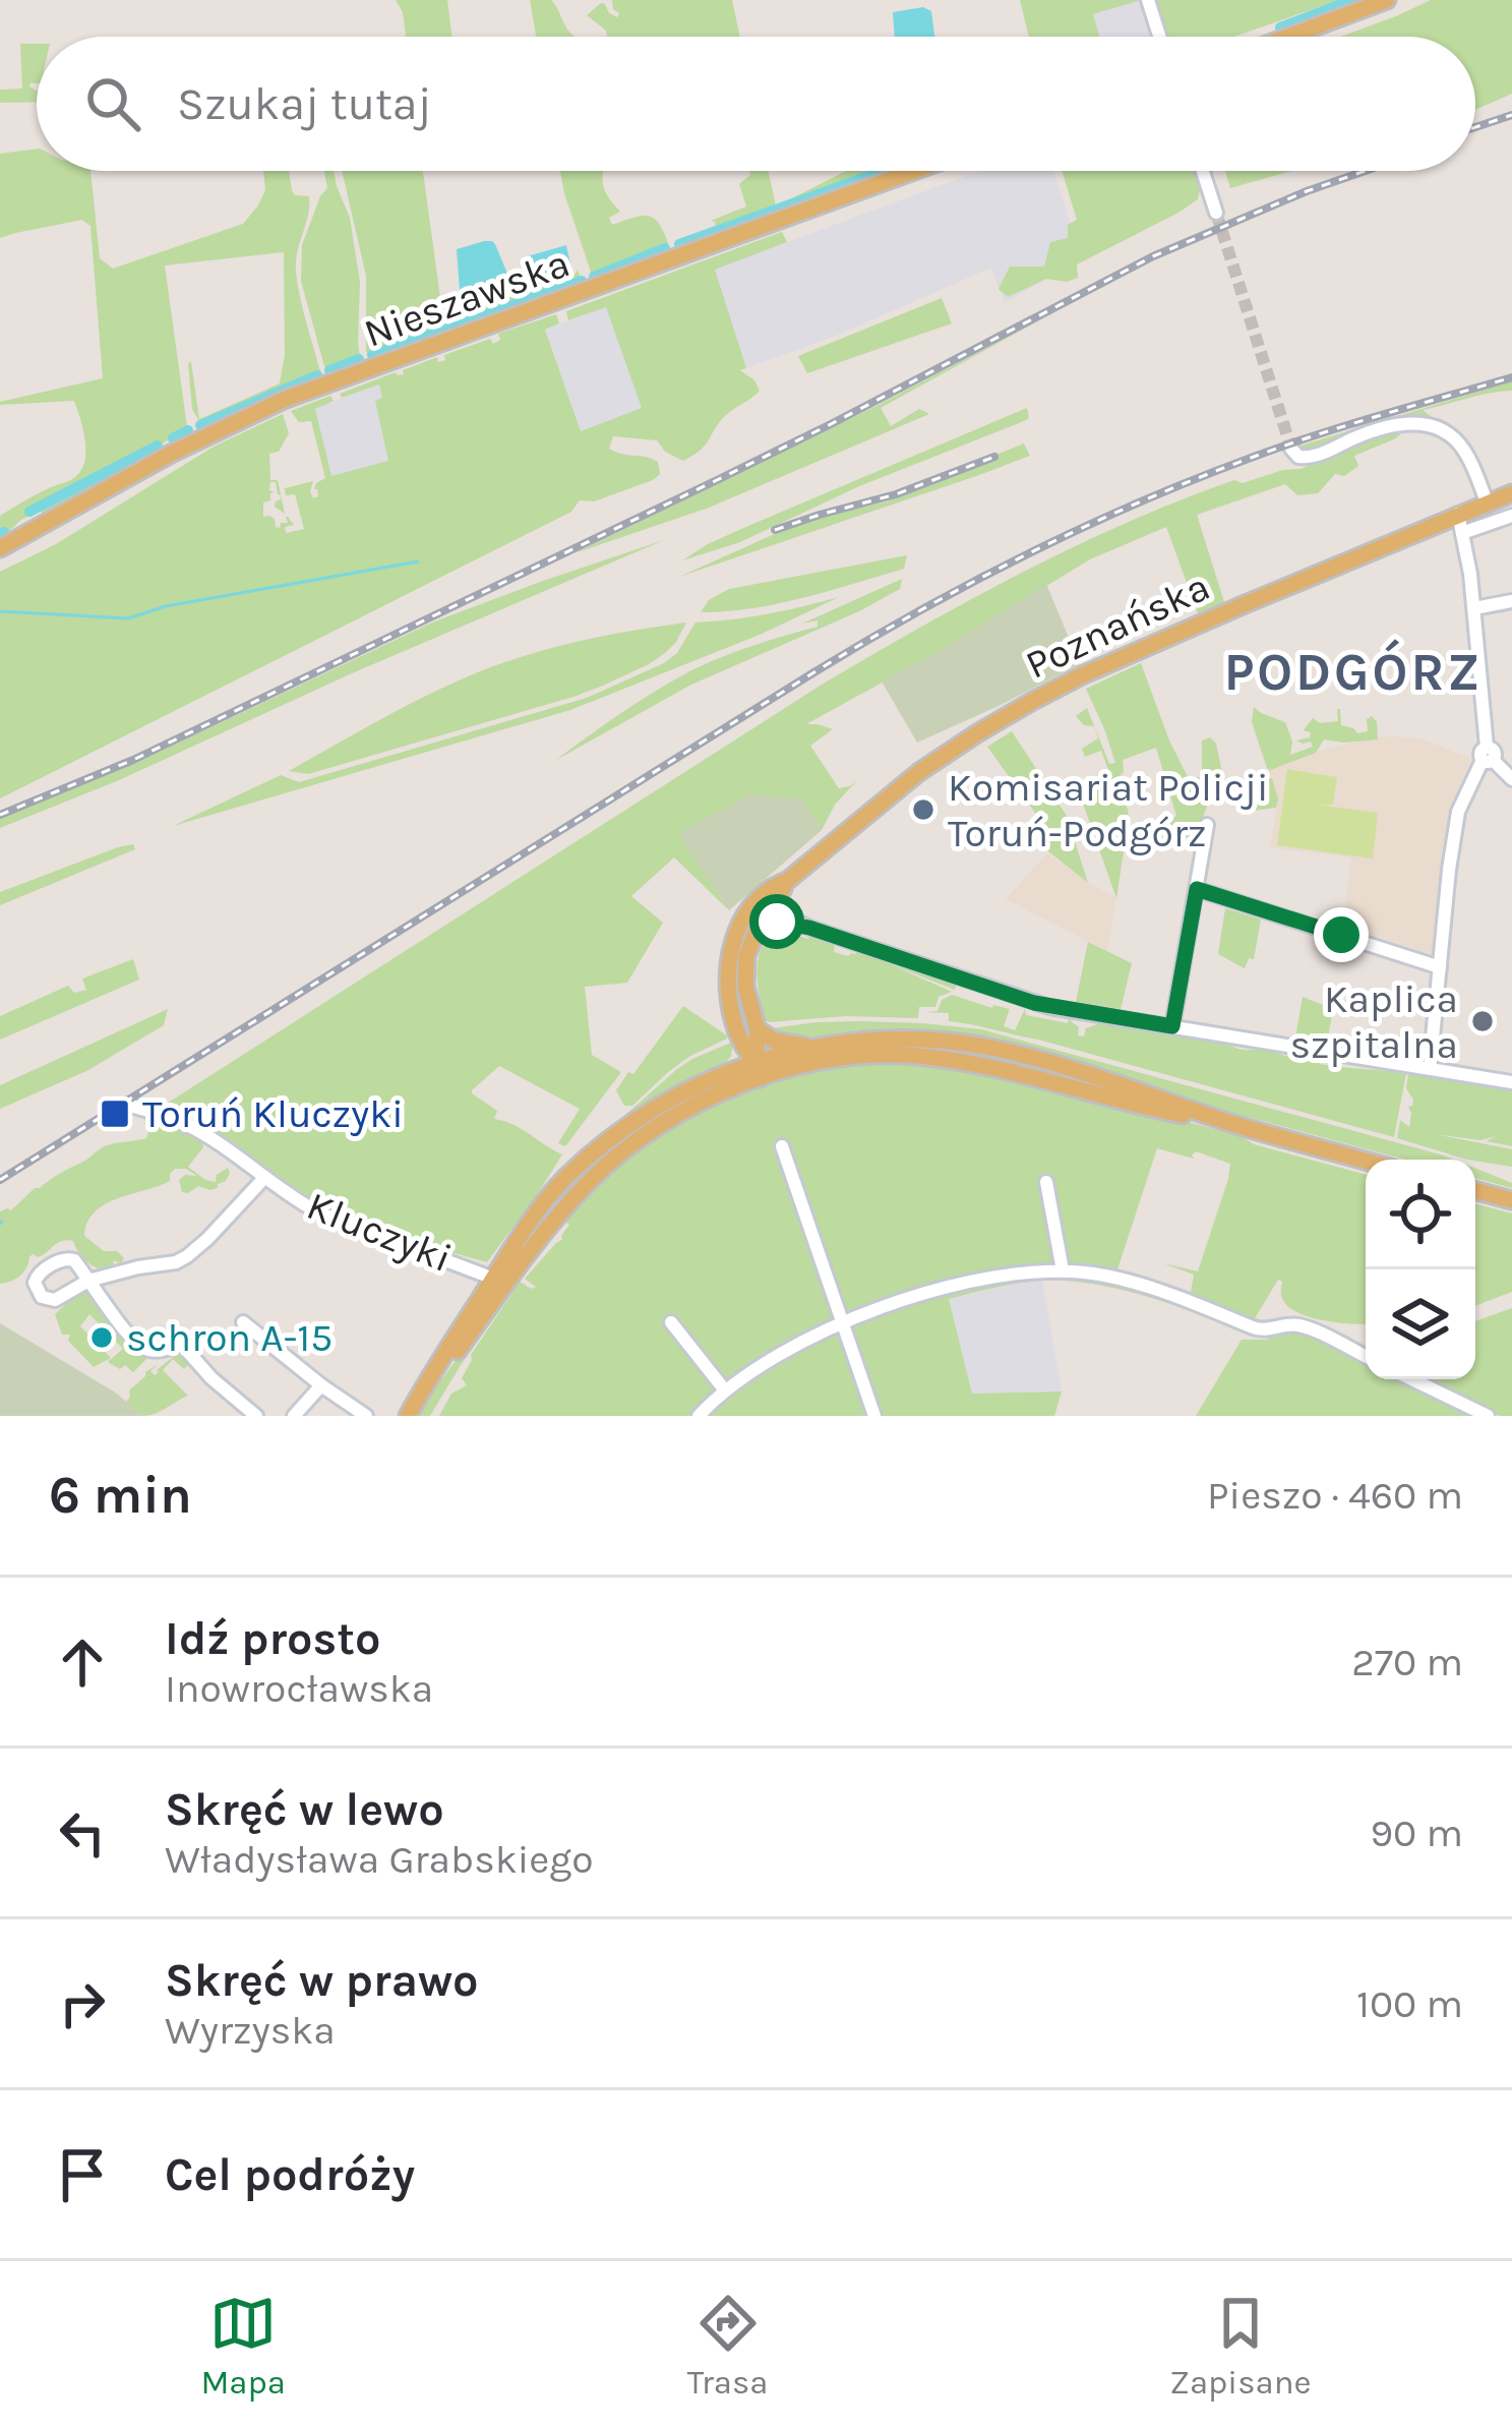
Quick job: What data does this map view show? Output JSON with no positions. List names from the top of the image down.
{
  "streets": {
    "main road": ["Nieszawska", "Poznańska"],
    "street": ["Kluczyki"]
  },
  "districts": ["PODGÓRZ"],
  "places": {
    "other": ["Komisariat Policji Toruń-Podgórz", "Kaplica szpitalna", "schron A-15"],
    "transit": ["Toruń Kluczyki"]
  },
  "page": {
    "search": "Szukaj tutaj",
    "heading": ["6 min", "Pieszo · 460 m"],
    "list": [
      ["Idź prosto", "Inowrocławska", "270 m"],
      ["Skręć w lewo", "Władysława Grabskiego", "90 m"],
      ["Skręć w prawo", "Wyrzyska", "100 m"],
      "Cel podróży"
    ],
    "nav": ["Mapa", "Trasa", "Zapisane"]
  }
}
